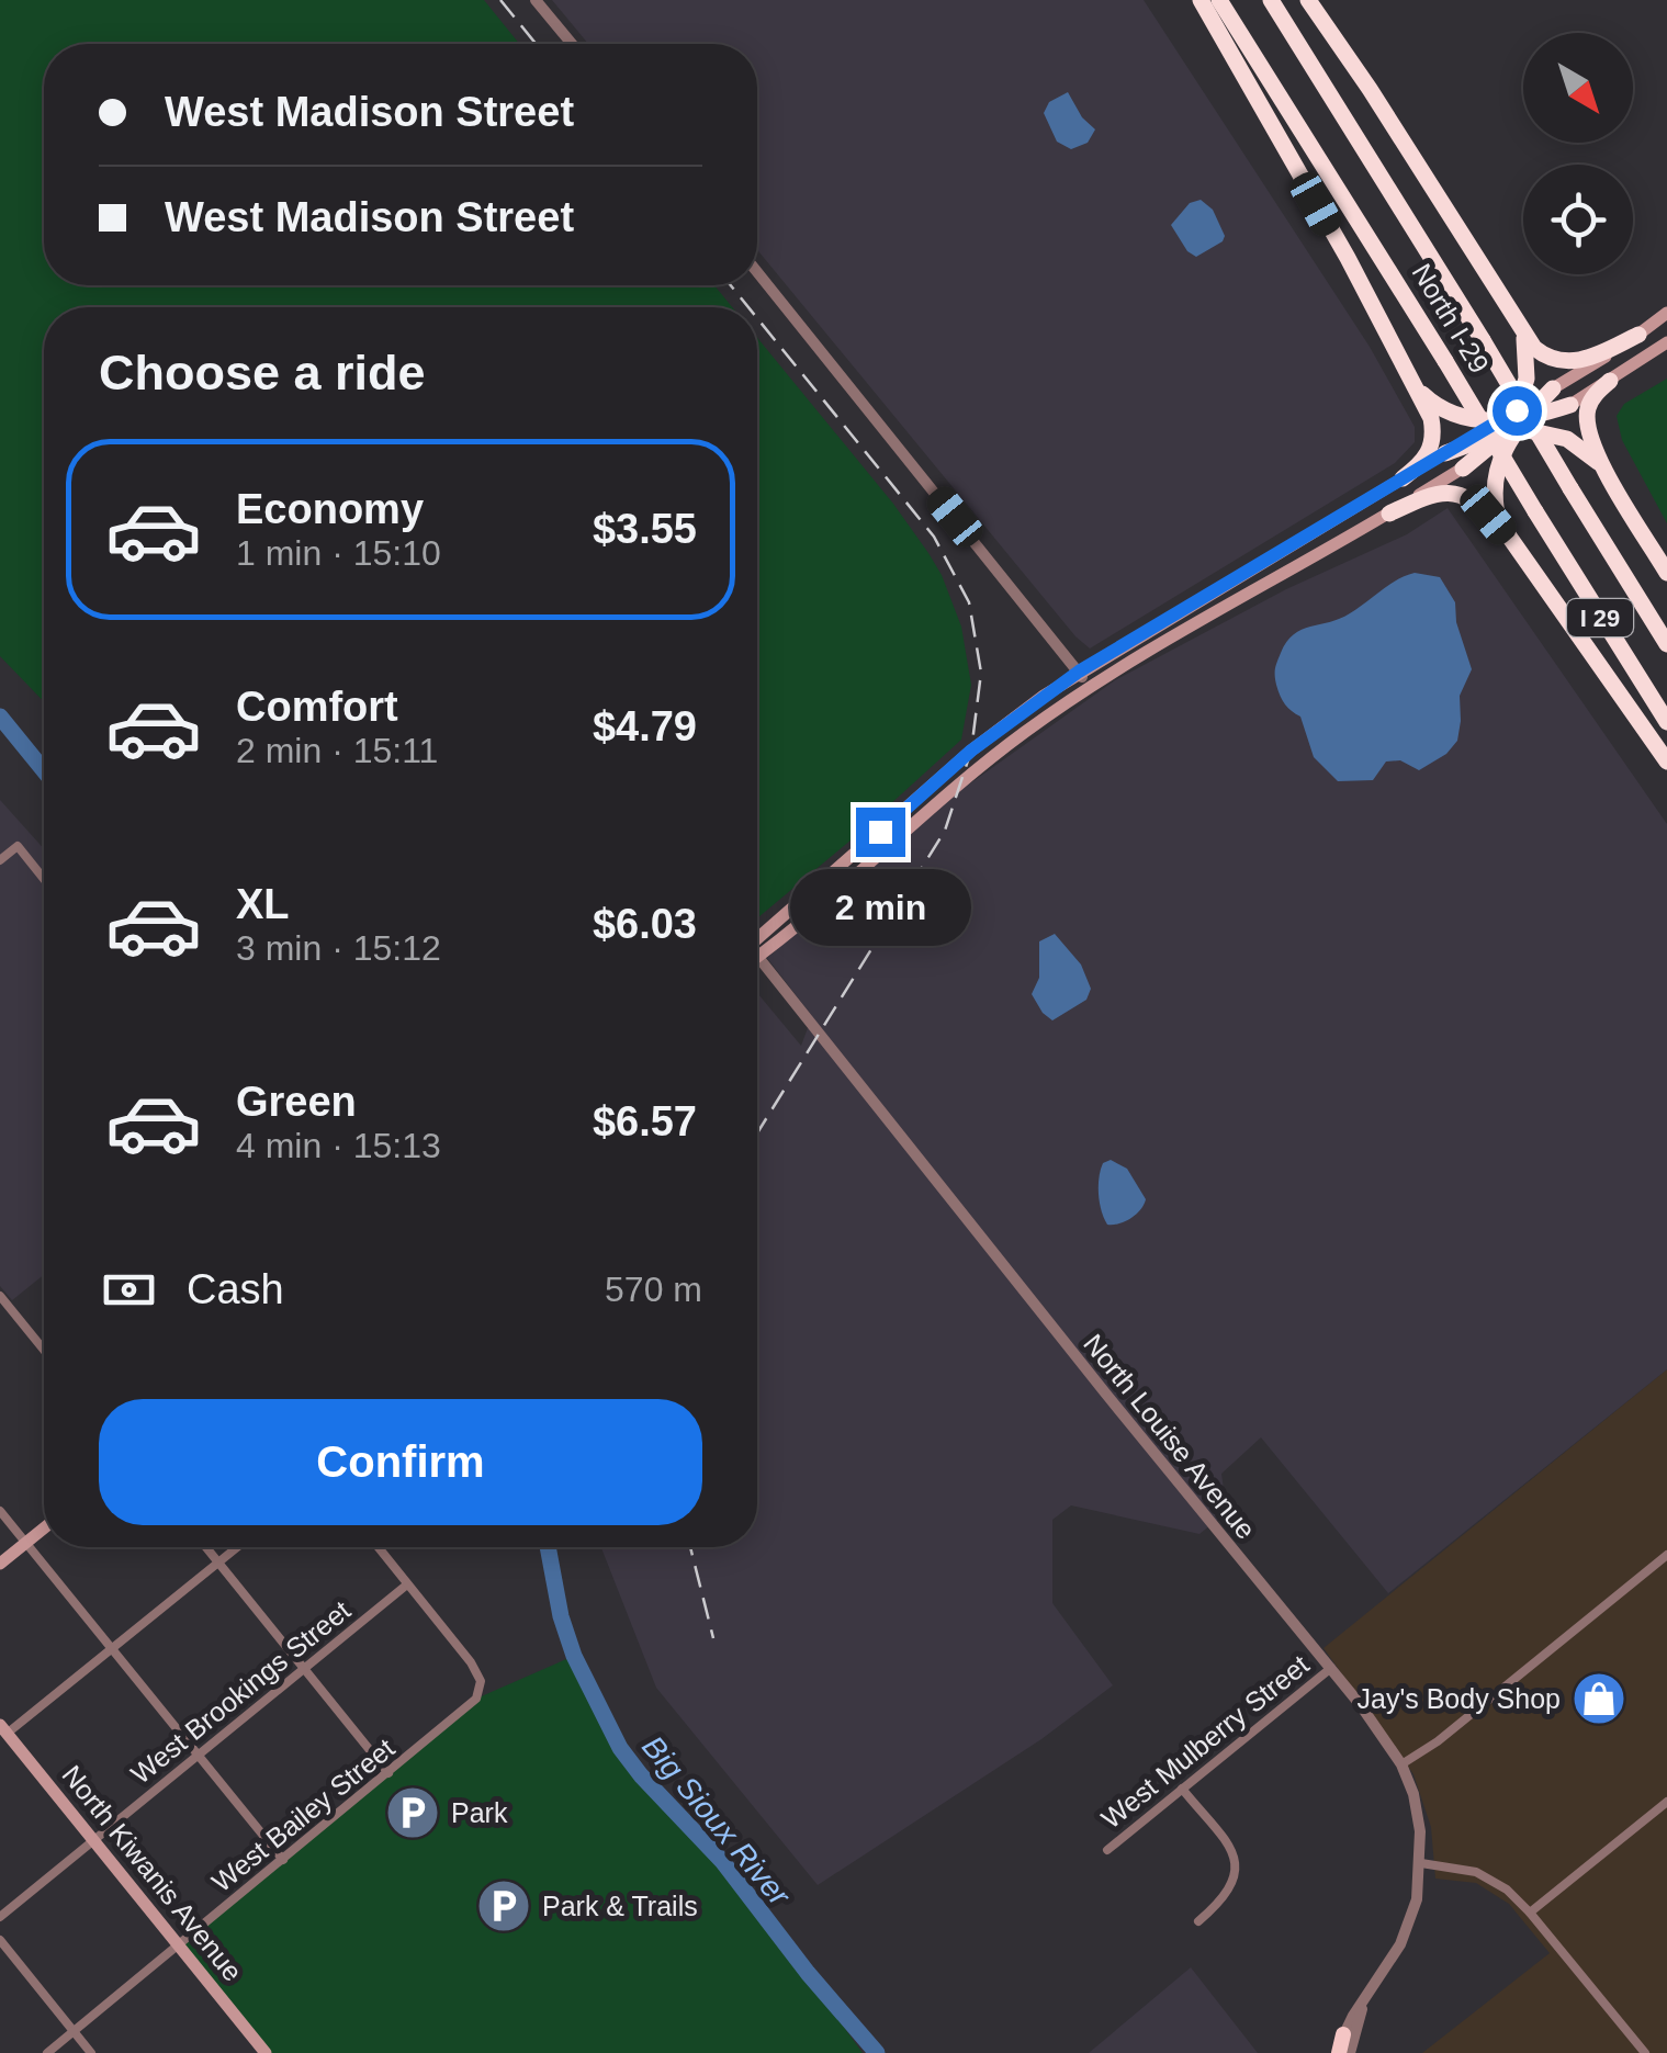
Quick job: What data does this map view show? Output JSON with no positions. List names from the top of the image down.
{
  "streets": {
    "highway": ["North I-29", "I 29"],
    "main road": ["North Kiwanis Avenue"],
    "street": [
      "North Louise Avenue",
      "West Brookings Street",
      "West Mulberry Street",
      "West Bailey Street"
    ]
  },
  "crossings": [
    ["North Louise Avenue", "West Mulberry Street"],
    ["West Brookings Street", "West Bailey Street"],
    ["West Brookings Street", "North Kiwanis Avenue"],
    ["West Bailey Street", "North Kiwanis Avenue"]
  ],
  "water": ["Big Sioux River"],
  "places": {
    "shop": ["Jay's Body Shop"],
    "parking": ["Park", "Park & Trails"]
  },
  "north": "bottom right",
  "page": {
    "banner": ["West Madison Street", "West Madison Street"],
    "heading": "Choose a ride",
    "list": [
      {
        "name": "Economy",
        "note": "1 min · 15:10",
        "value": "$3.55"
      },
      {
        "name": "Comfort",
        "note": "2 min · 15:11",
        "value": "$4.79"
      },
      {
        "name": "XL",
        "note": "3 min · 15:12",
        "value": "$6.03"
      },
      {
        "name": "Green",
        "note": "4 min · 15:13",
        "value": "$6.57"
      }
    ],
    "bubble": "2 min",
    "pay": ["Cash", "570 m"],
    "buttons": "Confirm"
  }
}
